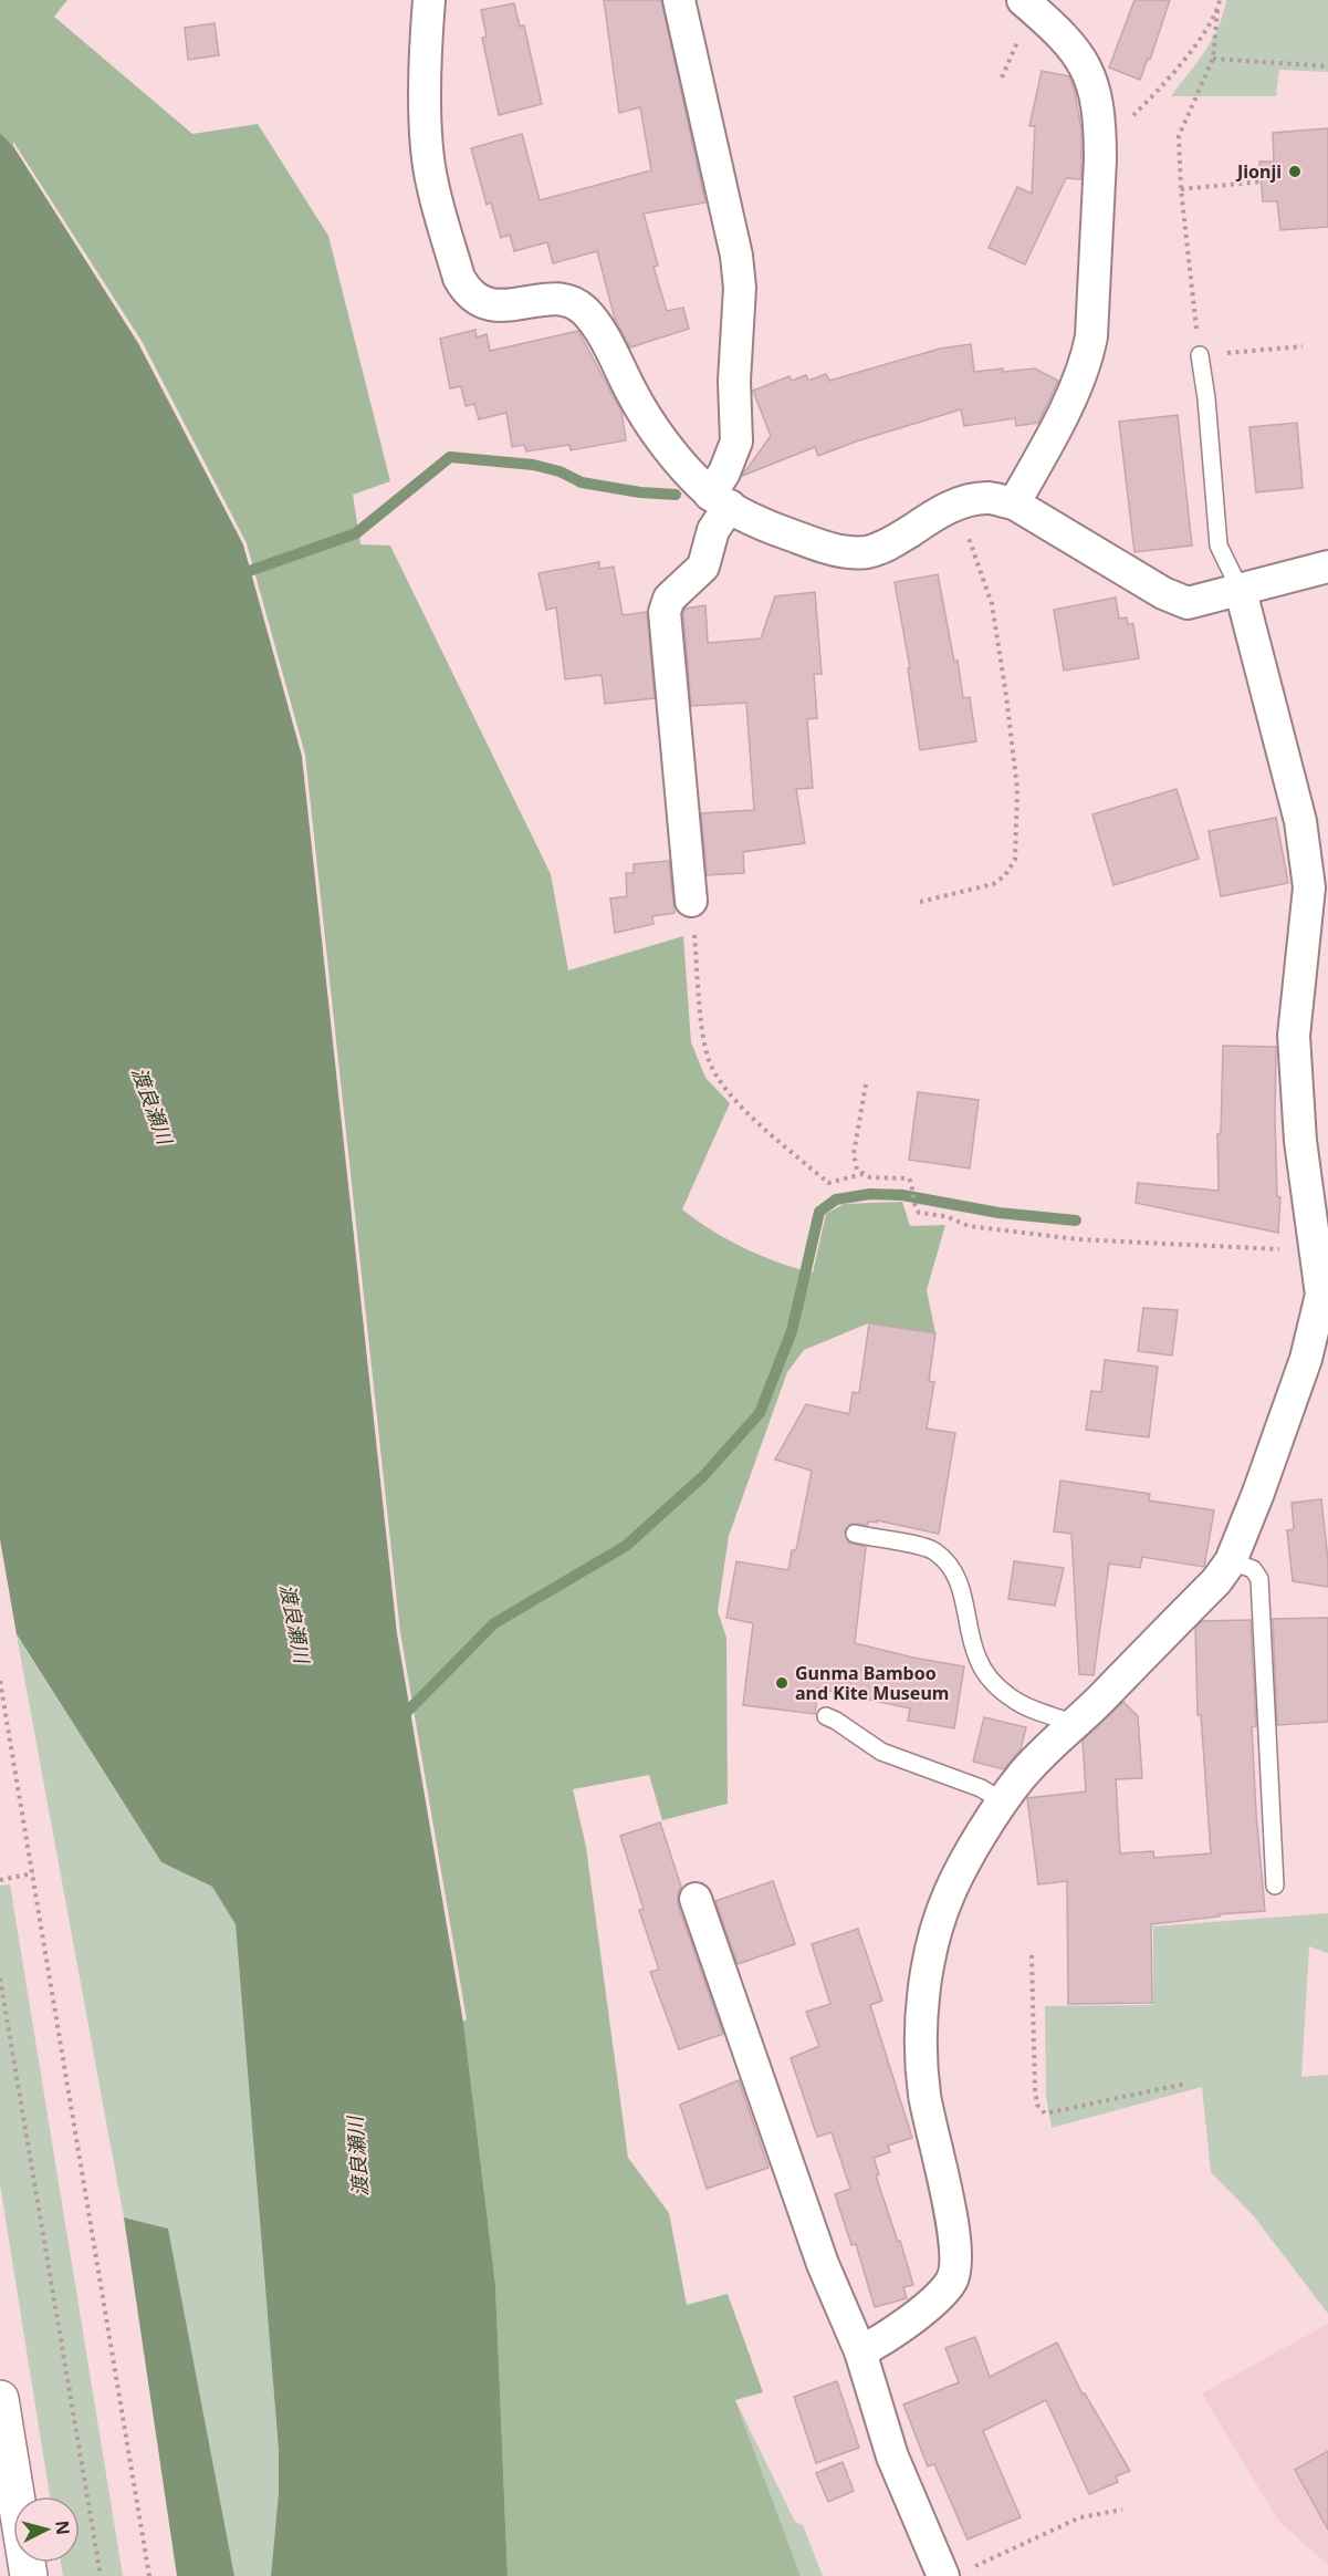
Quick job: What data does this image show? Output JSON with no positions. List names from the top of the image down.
{
  "water": ["渡良瀬川"],
  "places": ["Jionji", "Gunma Bamboo and Kite Museum"],
  "north": "right"
}
